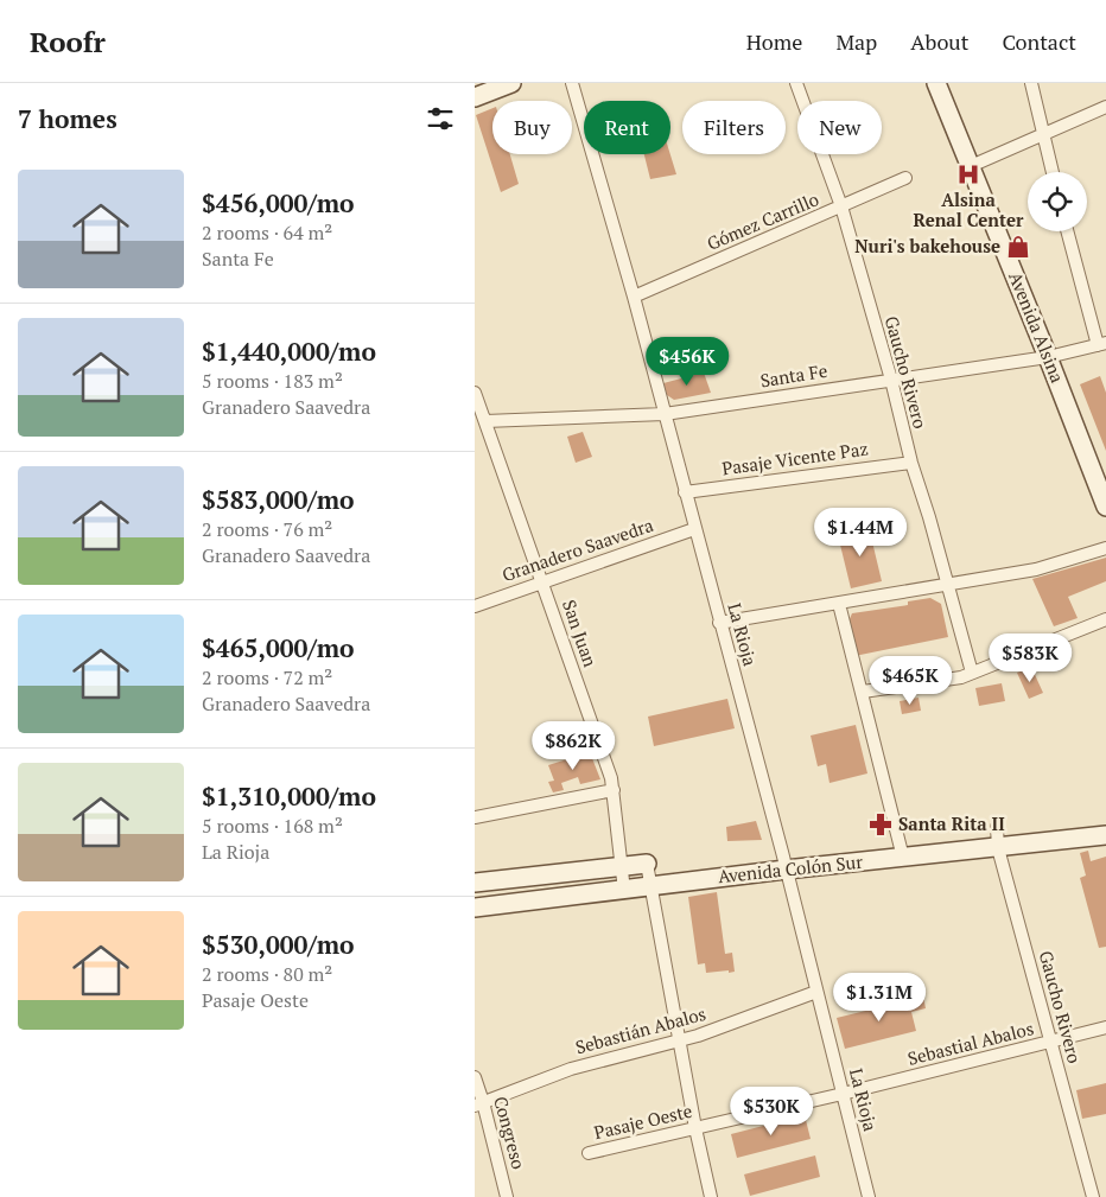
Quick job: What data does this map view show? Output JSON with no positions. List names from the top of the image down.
{
  "streets": {
    "main road": ["Avenida Alsina", "Avenida Colón Sur"],
    "street": [
      "Gómez Carrillo",
      "Gaucho Rivero",
      "Santa Fe",
      "Pasaje Vicente Paz",
      "Granadero Saavedra",
      "San Juan",
      "La Rioja",
      "Sebastián Abalos",
      "Sebastial Abalos",
      "Pasaje Oeste",
      "Congreso"
    ]
  },
  "crossings": [
    ["Gómez Carrillo", "Gaucho Rivero"],
    ["Gómez Carrillo", "La Rioja"],
    ["Avenida Alsina", "Santa Fe"],
    ["Gaucho Rivero", "Santa Fe"],
    ["Gaucho Rivero", "Pasaje Vicente Paz"],
    ["Gaucho Rivero", "Avenida Colón Sur"],
    ["Gaucho Rivero", "Sebastial Abalos"],
    ["Santa Fe", "San Juan"],
    ["Santa Fe", "La Rioja"],
    ["Pasaje Vicente Paz", "La Rioja"],
    ["Granadero Saavedra", "San Juan"],
    ["Granadero Saavedra", "La Rioja"],
    ["San Juan", "Avenida Colón Sur"],
    ["La Rioja", "Avenida Colón Sur"],
    ["La Rioja", "Sebastián Abalos"],
    ["La Rioja", "Sebastial Abalos"],
    ["La Rioja", "Pasaje Oeste"],
    ["Sebastián Abalos", "Congreso"],
    ["Sebastial Abalos", "Pasaje Oeste"]
  ],
  "places": {
    "hospital": ["Alsina Renal Center"],
    "shop": ["Nuri's bakehouse"],
    "pharmacy": ["Santa Rita II"]
  },
  "page": {
    "header": "Roofr",
    "nav": [
      "Home",
      "Map",
      "About",
      "Contact"
    ],
    "heading": "7 homes",
    "chip": [
      "Buy",
      "Rent",
      "Filters",
      "New"
    ],
    "list": [
      {
        "name": "$456,000/mo",
        "note": "2 rooms · 64 m² · Santa Fe"
      },
      {
        "name": "$1,440,000/mo",
        "note": "5 rooms · 183 m² · Granadero Saavedra"
      },
      {
        "name": "$583,000/mo",
        "note": "2 rooms · 76 m² · Granadero Saavedra"
      },
      {
        "name": "$465,000/mo",
        "note": "2 rooms · 72 m² · Granadero Saavedra"
      },
      {
        "name": "$1,310,000/mo",
        "note": "5 rooms · 168 m² · La Rioja"
      },
      {
        "name": "$530,000/mo",
        "note": "2 rooms · 80 m² · Pasaje Oeste"
      }
    ],
    "price": [
      "$456K",
      "$1.44M",
      "$583K",
      "$465K",
      "$862K",
      "$1.31M",
      "$530K"
    ]
  }
}
